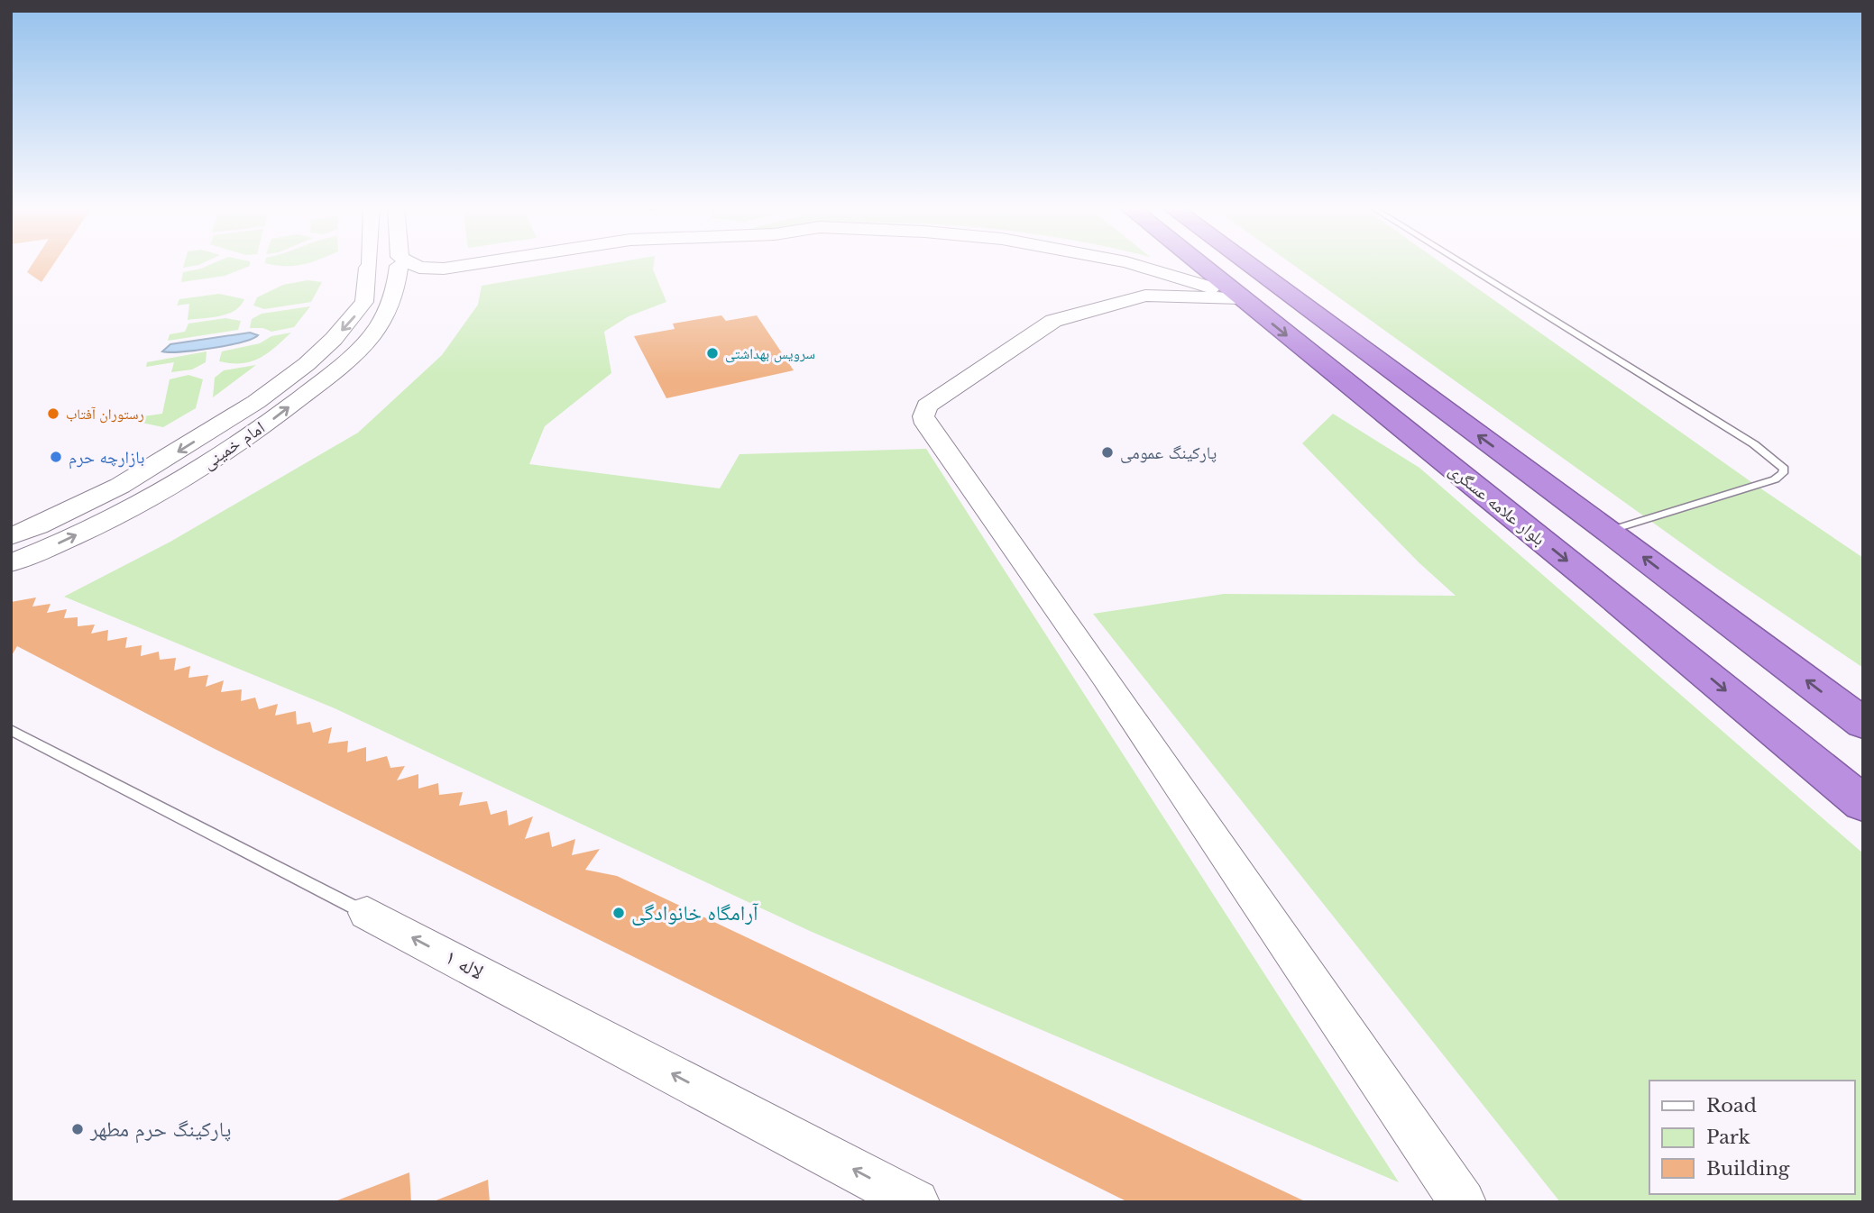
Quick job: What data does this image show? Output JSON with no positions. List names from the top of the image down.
{
  "streets": {
    "highway": ["بلوار علامه عسگری"],
    "street": ["امام خمینی", "لاله ۱"]
  },
  "one_way": ["لاله ۱"],
  "places": [
    "سرویس بهداشتی",
    "رستوران آفتاب",
    "پارکینگ عمومی",
    "بازارچه حرم",
    "آرامگاه خانوادگی",
    "پارکینگ حرم مطهر"
  ],
  "legend": ["Road", "Park", "Building"]
}
